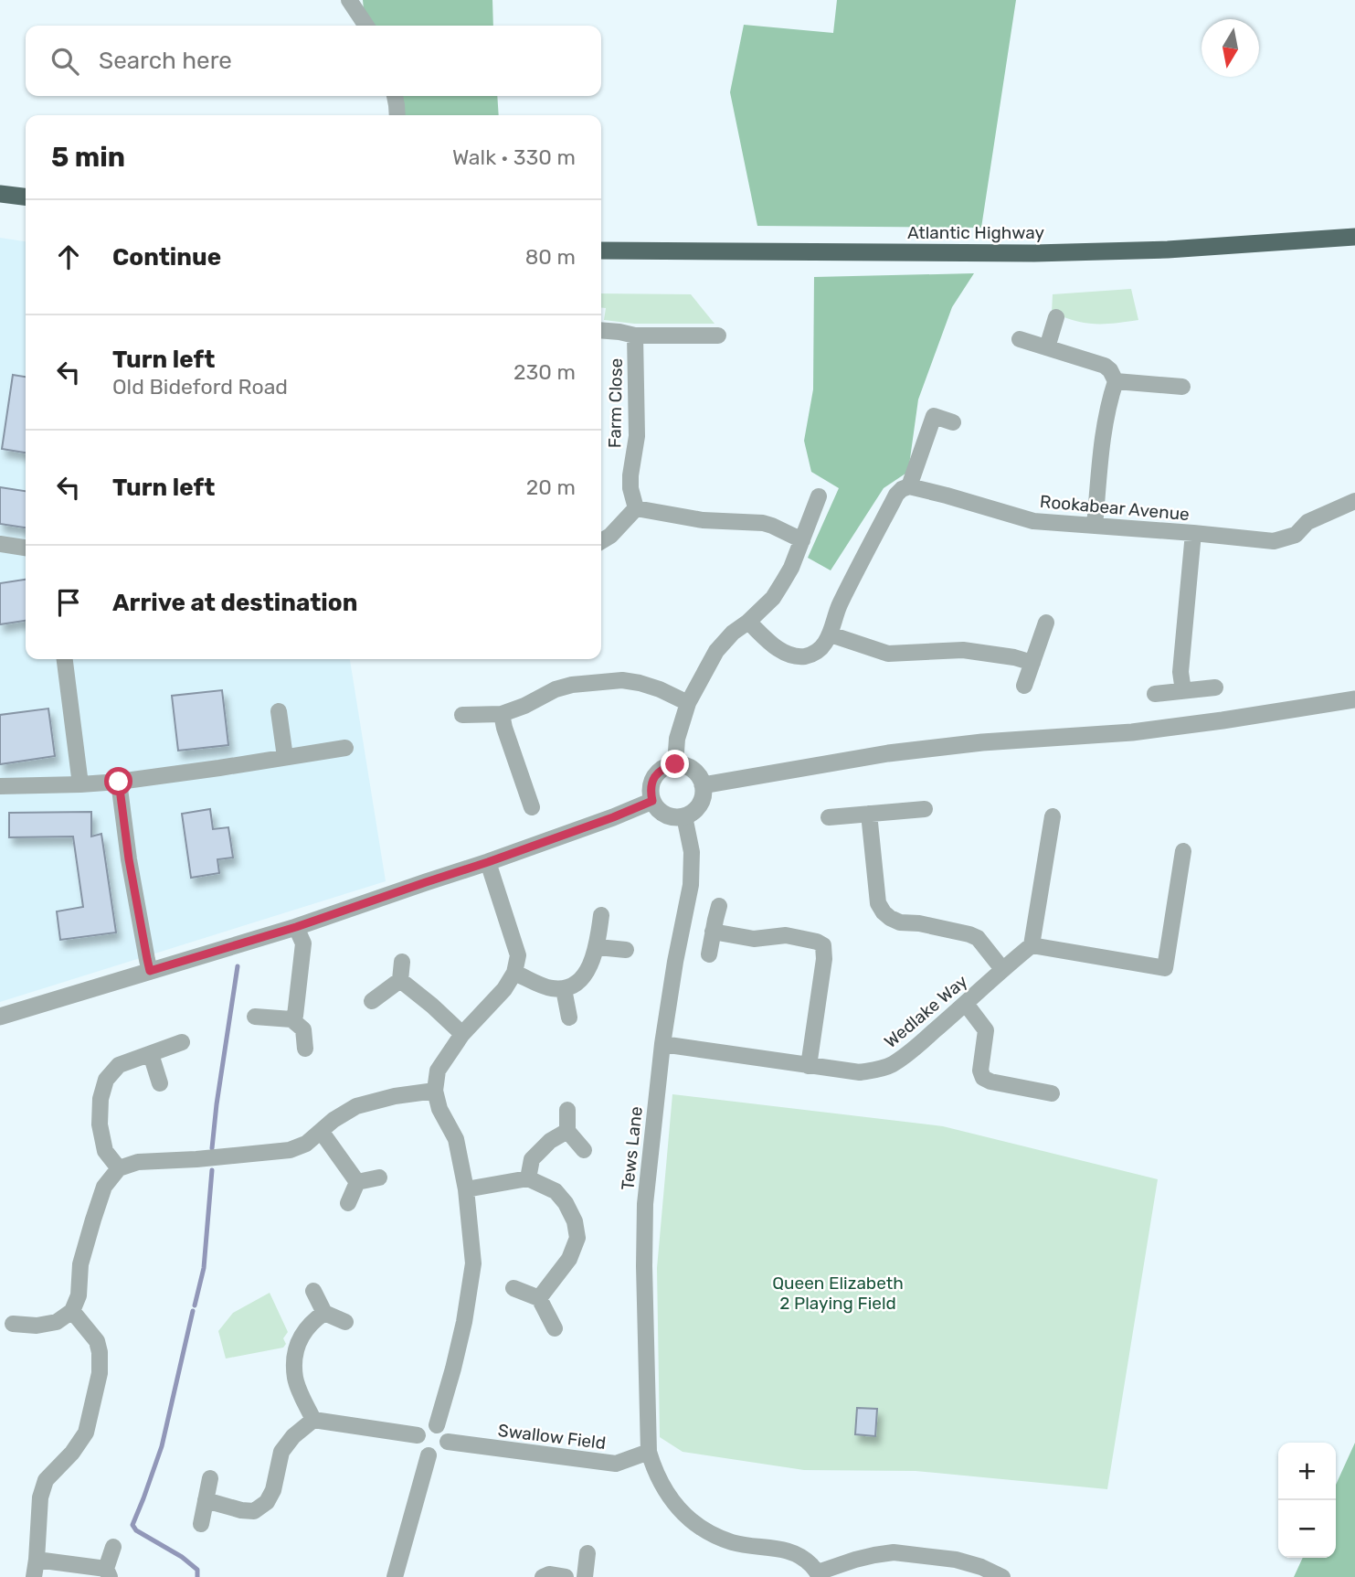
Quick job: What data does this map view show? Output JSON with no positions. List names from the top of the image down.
{
  "streets": {
    "highway": ["Atlantic Highway"],
    "street": [
      "Farm Close",
      "Rookabear Avenue",
      "Wedlake Way",
      "Tews Lane",
      "Swallow Field"
    ]
  },
  "crossings": [
    ["Wedlake Way", "Tews Lane"],
    ["Tews Lane", "Swallow Field"]
  ],
  "parks": ["Queen Elizabeth 2 Playing Field"],
  "north": "bottom",
  "page": {
    "search": "Search here",
    "heading": ["5 min", "Walk · 330 m"],
    "list": [
      ["Continue", "80 m"],
      ["Turn left", "Old Bideford Road", "230 m"],
      ["Turn left", "20 m"],
      "Arrive at destination"
    ],
    "map_buttons": ["+", "−"]
  }
}
